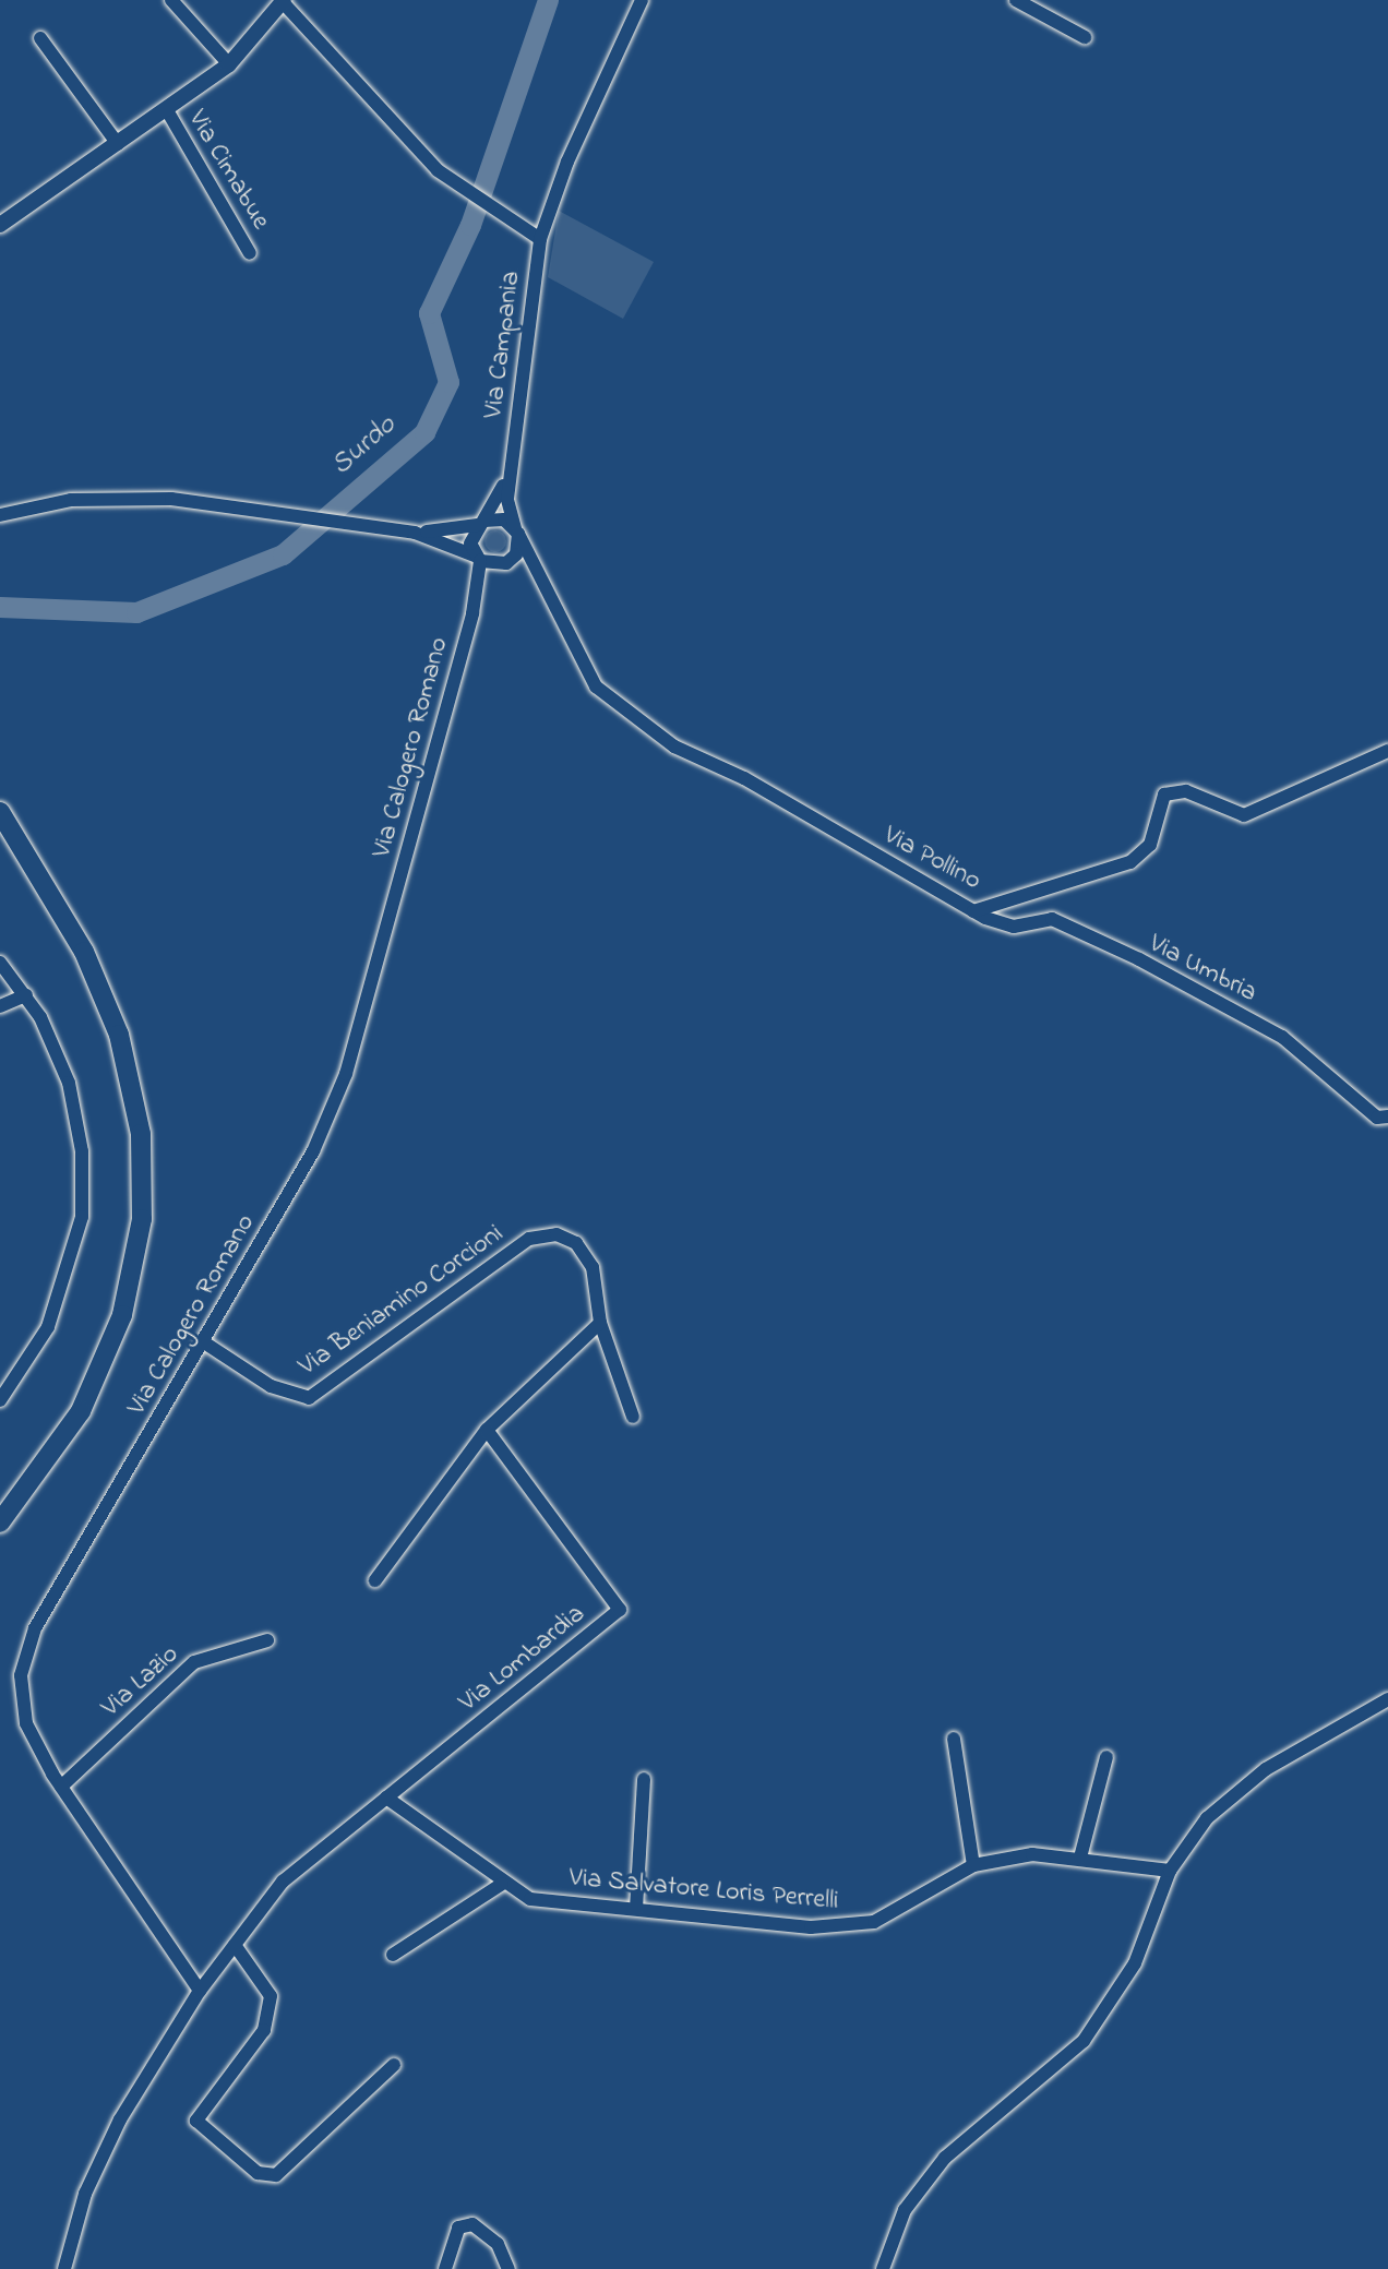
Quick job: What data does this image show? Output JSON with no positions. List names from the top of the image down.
{
  "streets": {
    "street": [
      "Via Cimabue",
      "Via Campania",
      "Via Calogero Romano",
      "Via Pollino",
      "Via Umbria",
      "Via Beniamino Corcioni",
      "Via Lombardia",
      "Via Lazio",
      "Via Salvatore Loris Perrelli"
    ]
  },
  "crossings": [
    ["Via Campania", "Via Pollino"],
    ["Via Calogero Romano", "Via Beniamino Corcioni"],
    ["Via Calogero Romano", "Via Lazio"],
    ["Via Pollino", "Via Umbria"],
    ["Via Lombardia", "Via Salvatore Loris Perrelli"]
  ],
  "water": ["Surdo"]
}
